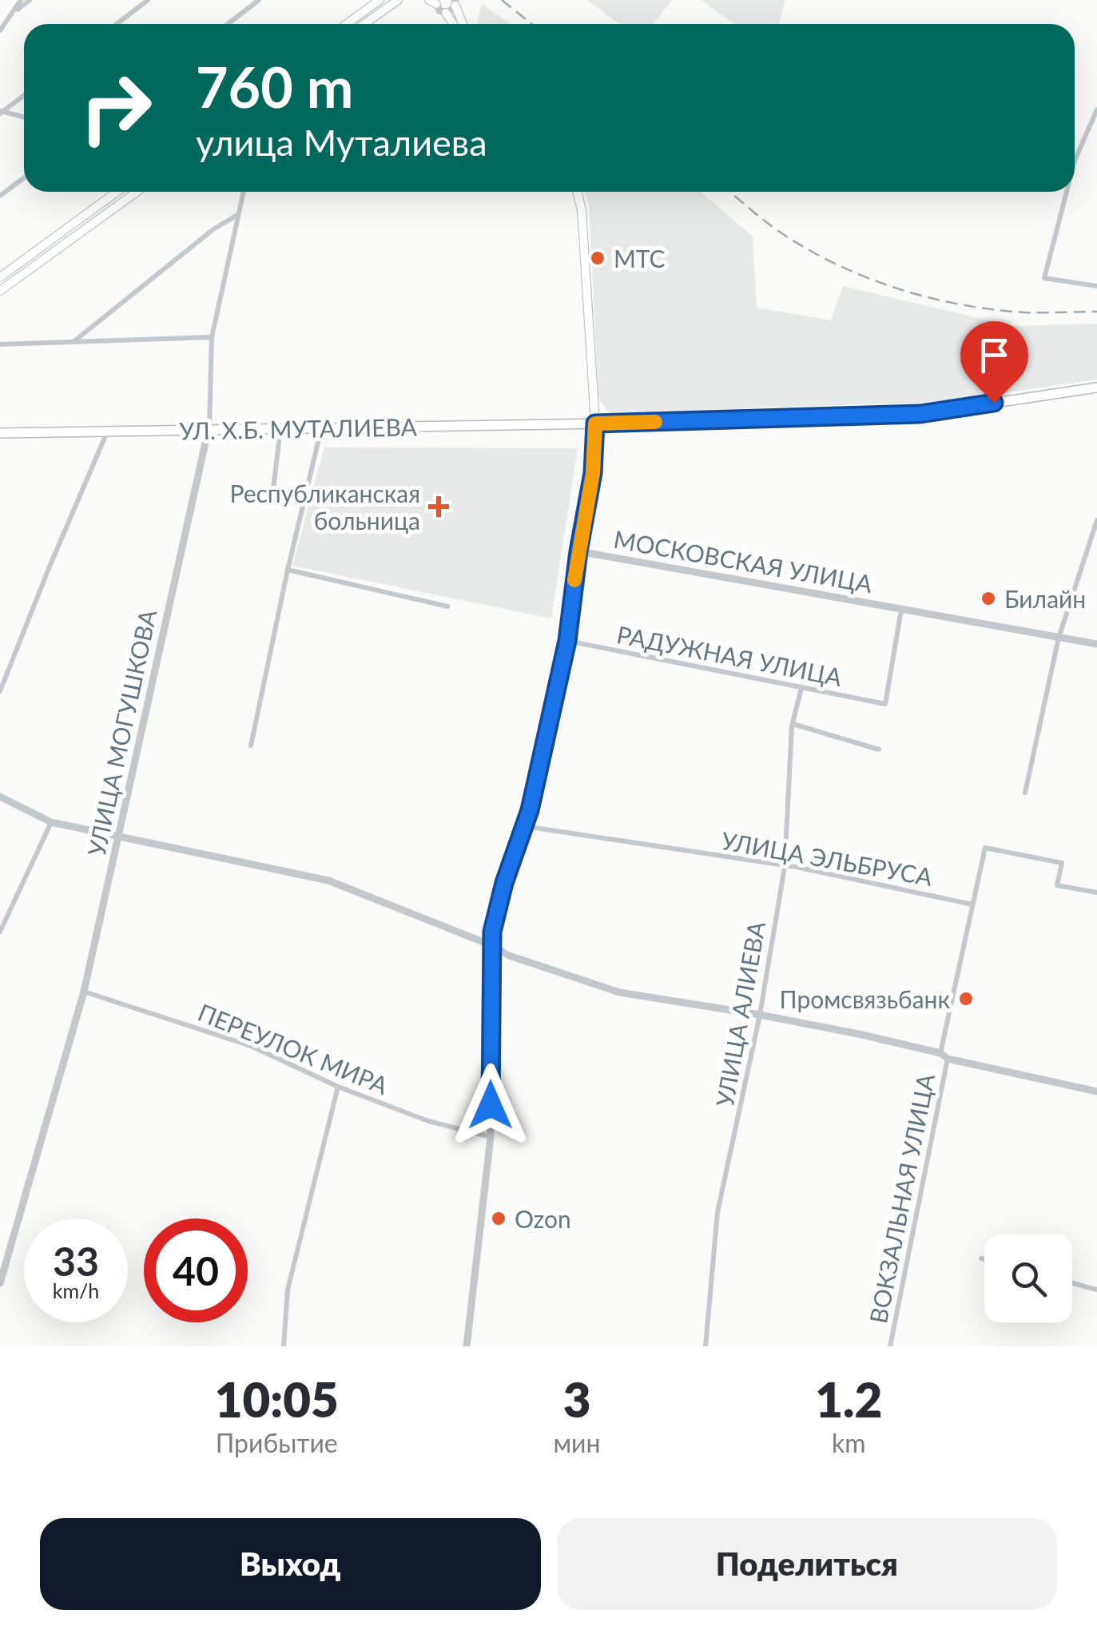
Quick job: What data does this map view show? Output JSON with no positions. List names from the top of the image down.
{
  "streets": {
    "main road": ["УЛ. Х.Б. МУТАЛИЕВА"],
    "street": [
      "МОСКОВСКАЯ УЛИЦА",
      "РАДУЖНАЯ УЛИЦА",
      "УЛИЦА МОГУШКОВА",
      "УЛИЦА ЭЛЬБРУСА",
      "УЛИЦА АЛИЕВА",
      "ПЕРЕУЛОК МИРА",
      "ВОКЗАЛЬНАЯ УЛИЦА"
    ]
  },
  "crossings": [
    ["УЛ. Х.Б. МУТАЛИЕВА", "УЛИЦА МОГУШКОВА"],
    ["МОСКОВСКАЯ УЛИЦА", "РАДУЖНАЯ УЛИЦА"],
    ["РАДУЖНАЯ УЛИЦА", "УЛИЦА АЛИЕВА"],
    ["УЛИЦА МОГУШКОВА", "ПЕРЕУЛОК МИРА"],
    ["УЛИЦА ЭЛЬБРУСА", "УЛИЦА АЛИЕВА"]
  ],
  "places": {
    "other": [
      "МТС",
      "Билайн",
      "Промсвязьбанк",
      "Ozon"
    ],
    "health": ["Республиканская больница"]
  },
  "page": {
    "turn": ["760 m", "улица Муталиева"],
    "speed": "33 km/h",
    "limit": "40",
    "eta": [
      "10:05",
      "Прибытие",
      "3",
      "мин",
      "1.2",
      "km"
    ],
    "buttons": ["Выход", "Поделиться"]
  }
}
